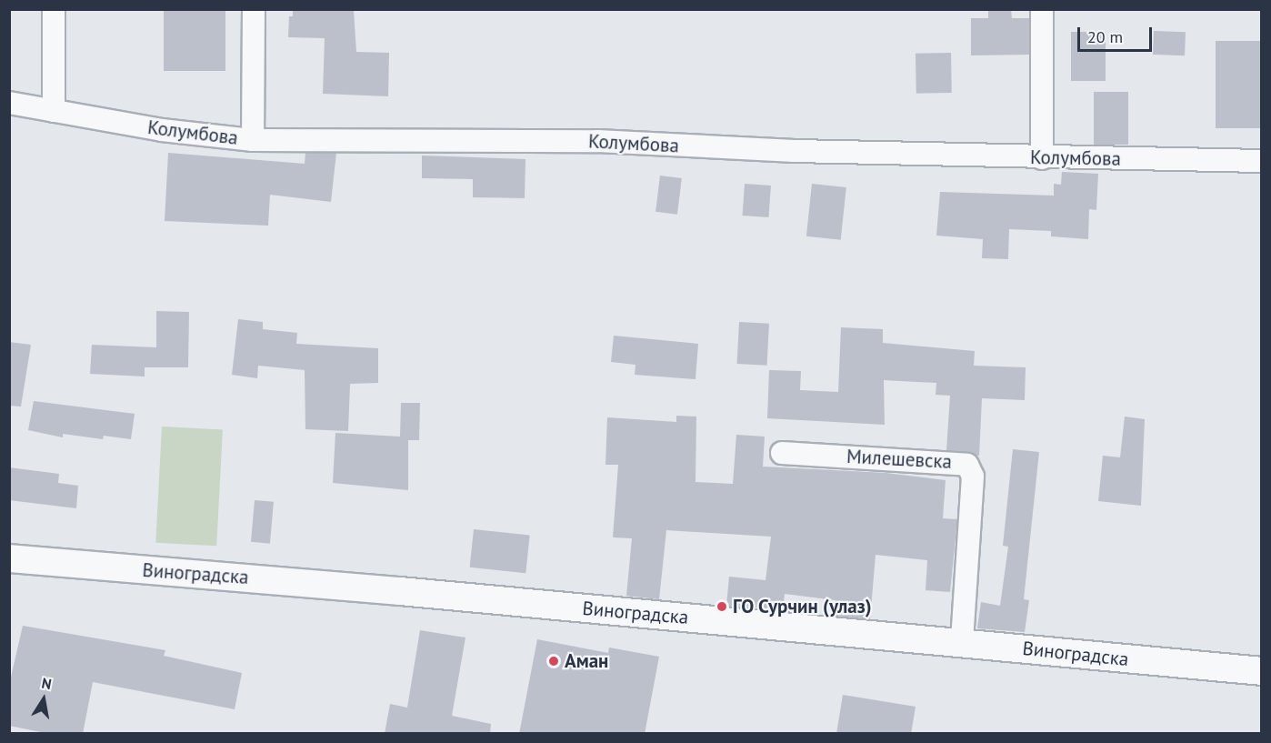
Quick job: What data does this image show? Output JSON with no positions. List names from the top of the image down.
{
  "streets": {
    "street": ["Колумбова", "Милешевска", "Виноградска"]
  },
  "crossings": [
    ["Милешевска", "Виноградска"]
  ],
  "places": ["ГО Сурчин (улаз)", "Аман"],
  "scale_bar": "20 m",
  "north": "top"
}
